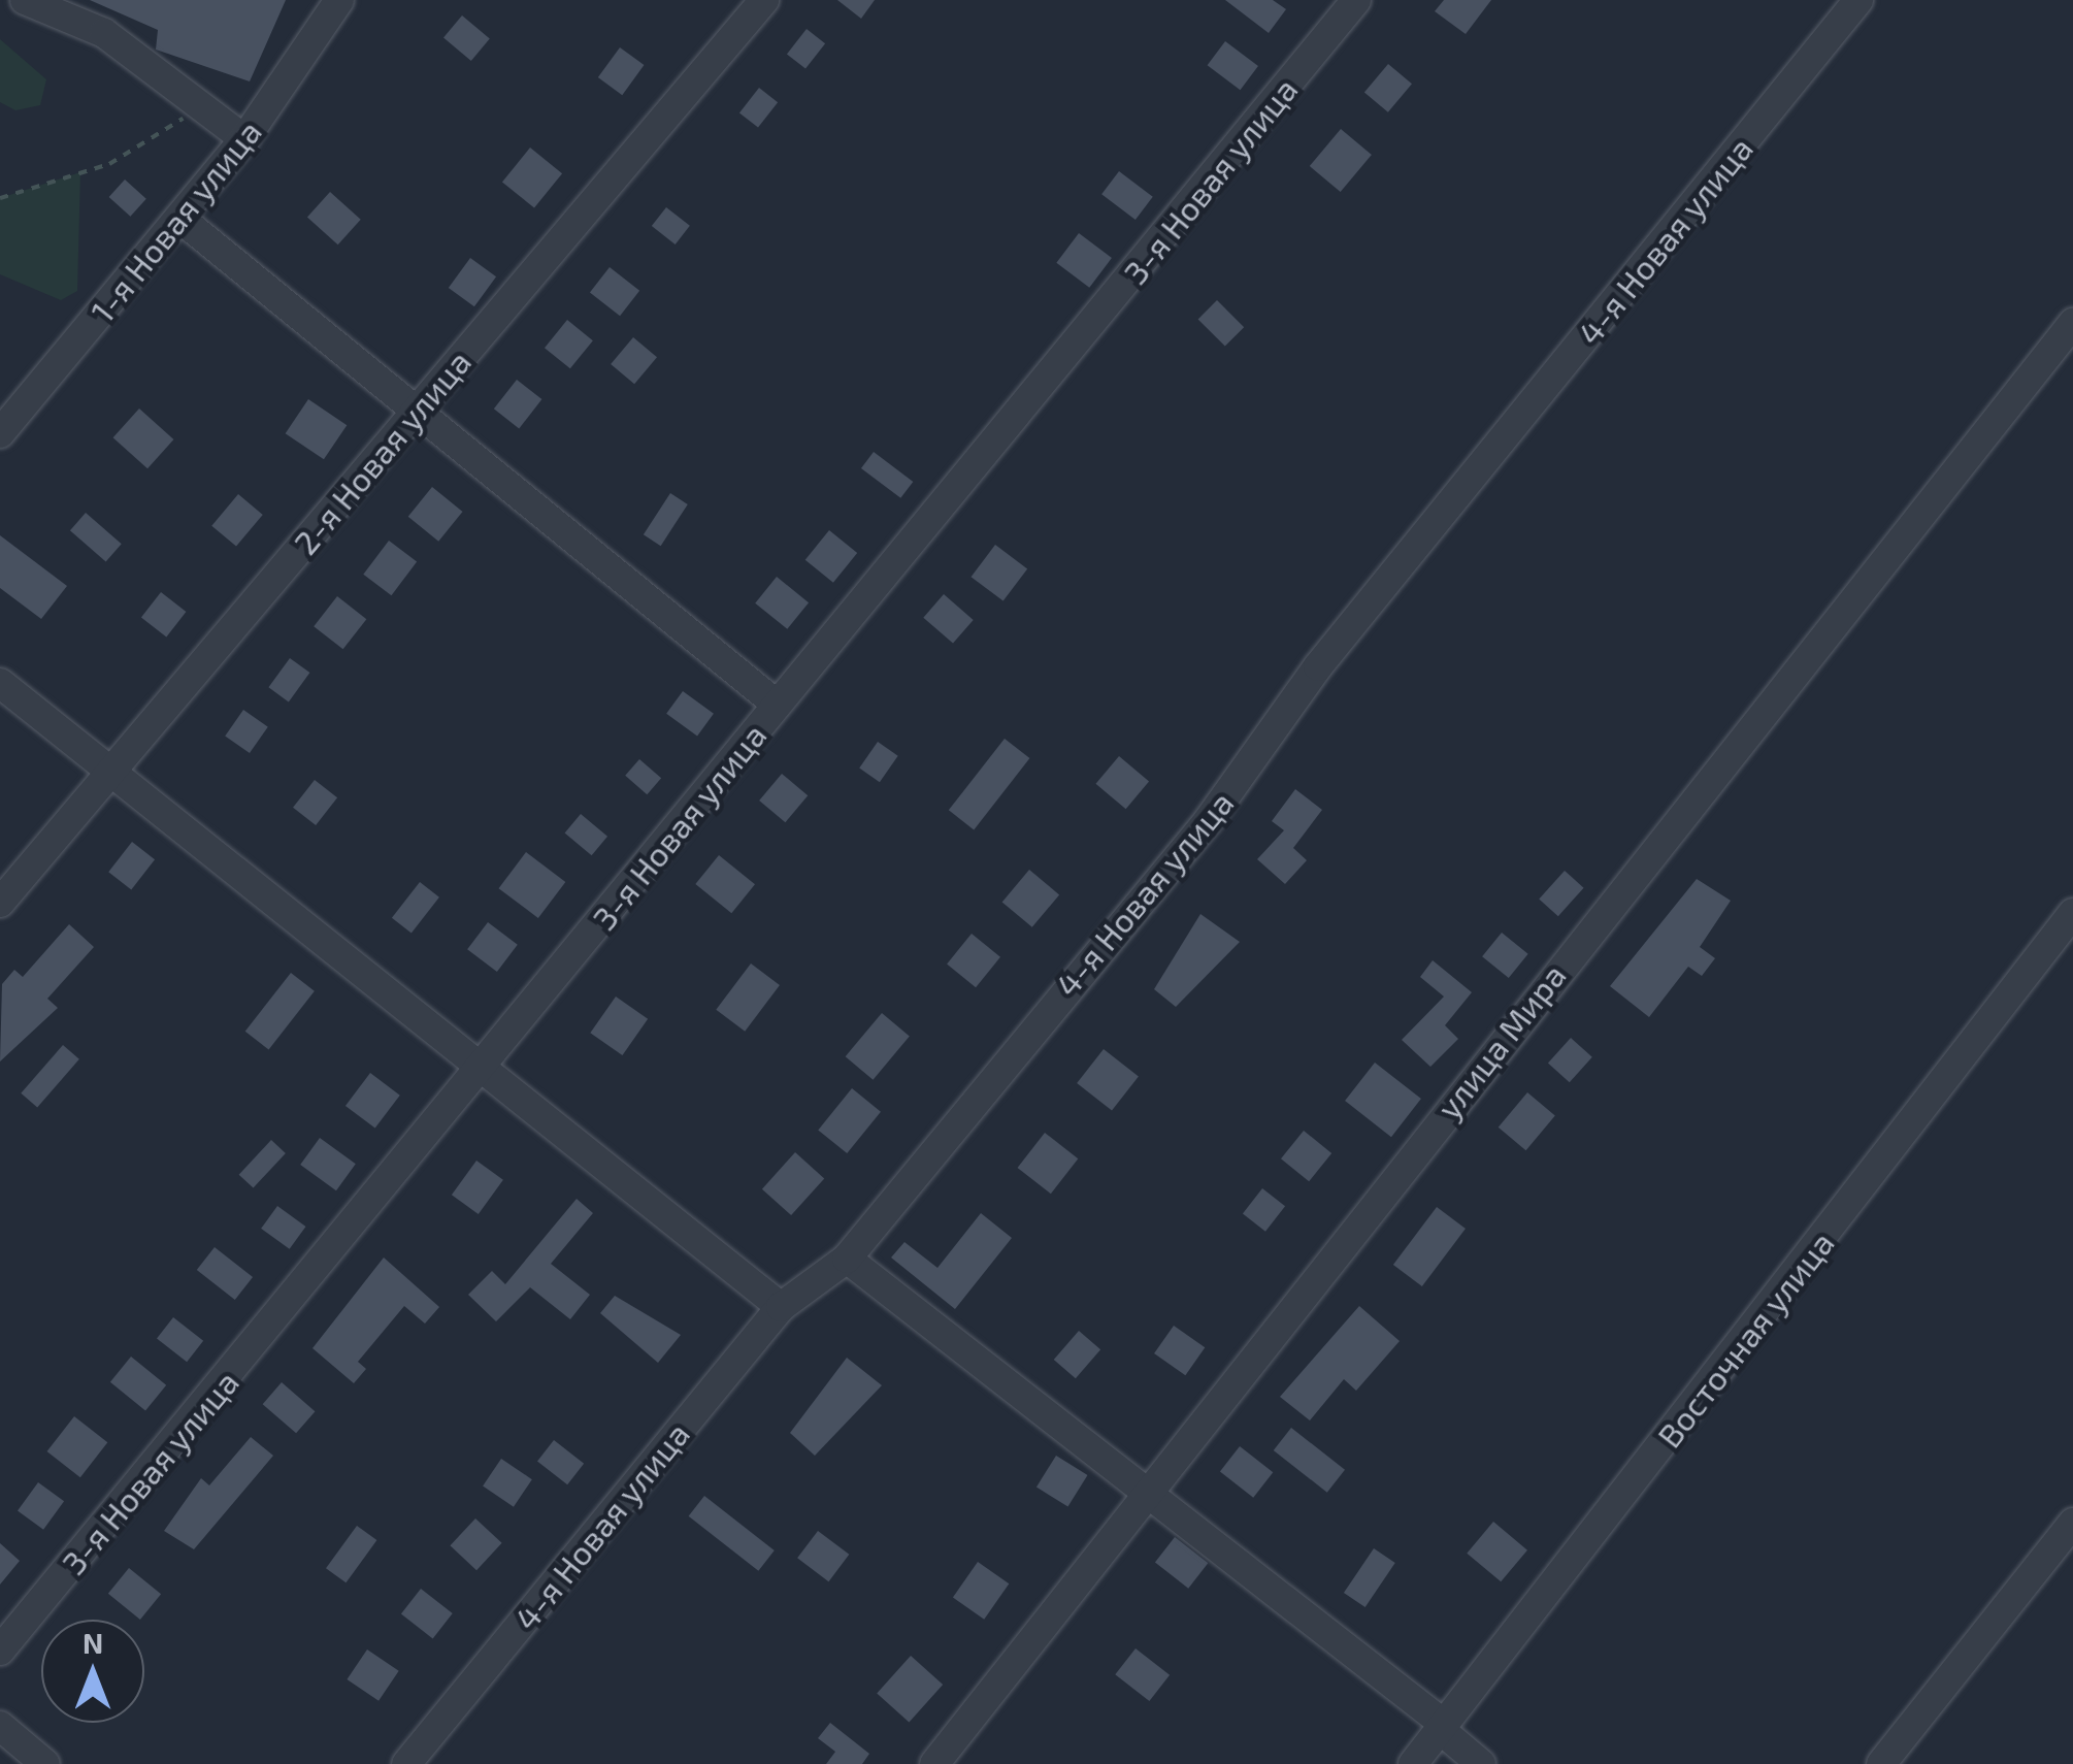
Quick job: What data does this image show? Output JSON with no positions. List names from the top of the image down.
{
  "streets": {
    "street": [
      "3-я Новая улица",
      "1-я Новая улица",
      "4-я Новая улица",
      "2-я Новая улица",
      "улица Мира",
      "Восточная улица"
    ]
  },
  "north": "top"
}
